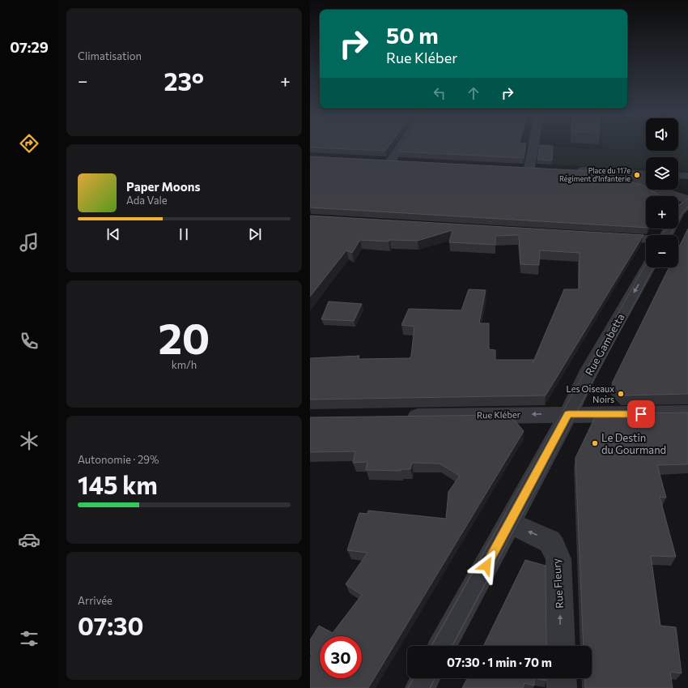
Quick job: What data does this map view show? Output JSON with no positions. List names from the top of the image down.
{
  "streets": {
    "street": ["Rue Gambetta", "Rue Kléber", "Rue Fleury"]
  },
  "crossings": [
    ["Rue Gambetta", "Rue Kléber"],
    ["Rue Gambetta", "Rue Fleury"]
  ],
  "one_way": ["Rue Gambetta", "Rue Kléber", "Rue Fleury"],
  "places": ["Place du 117e Régiment d'Infanterie", "Les Oiseaux Noirs", "Le Destin du Gourmand"],
  "page": {
    "tabs": "07:29",
    "tile": [
      "Climatisation",
      ["20", "km/h"],
      ["Autonomie · 29%", "145 km"],
      ["Arrivée", "07:30"]
    ],
    "turn": ["50 m", "Rue Kléber"],
    "heat": ["−", "23°", "+"],
    "map_buttons": ["+", "−"],
    "song": ["Paper Moons", "Ada Vale"],
    "limit": "30",
    "trip": "07:30 · 1 min · 70 m"
  }
}
